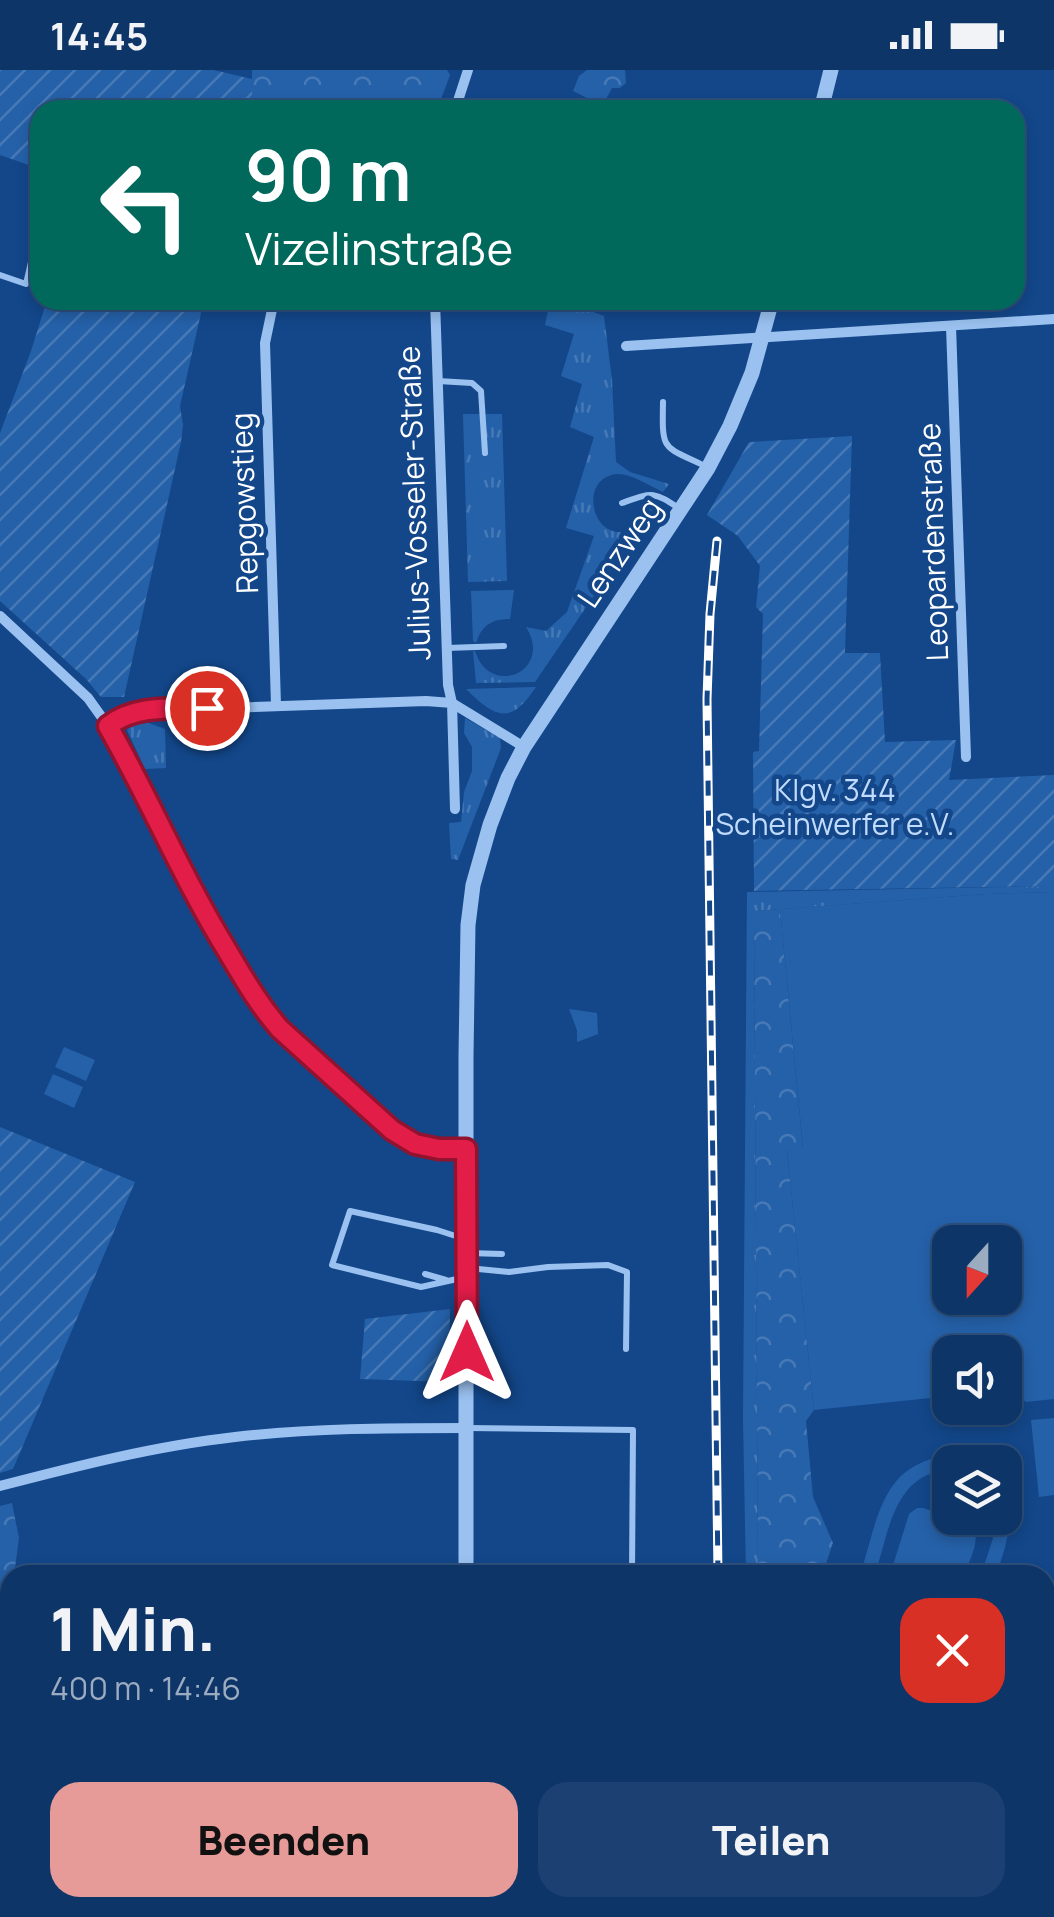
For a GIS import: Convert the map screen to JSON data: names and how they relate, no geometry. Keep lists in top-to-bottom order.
{
  "streets": {
    "street": [
      "Repgowstieg",
      "Julius-Vosseler-Straße",
      "Leopardenstraße",
      "Lenzweg"
    ]
  },
  "parks": ["Klgv. 344 Scheinwerfer e.V."],
  "north": "bottom",
  "page": {
    "status": "14:45",
    "turn": ["90 m", "Vizelinstraße"],
    "heading": ["1 Min.", "400 m · 14:46"],
    "buttons": ["Beenden", "Teilen"]
  }
}
